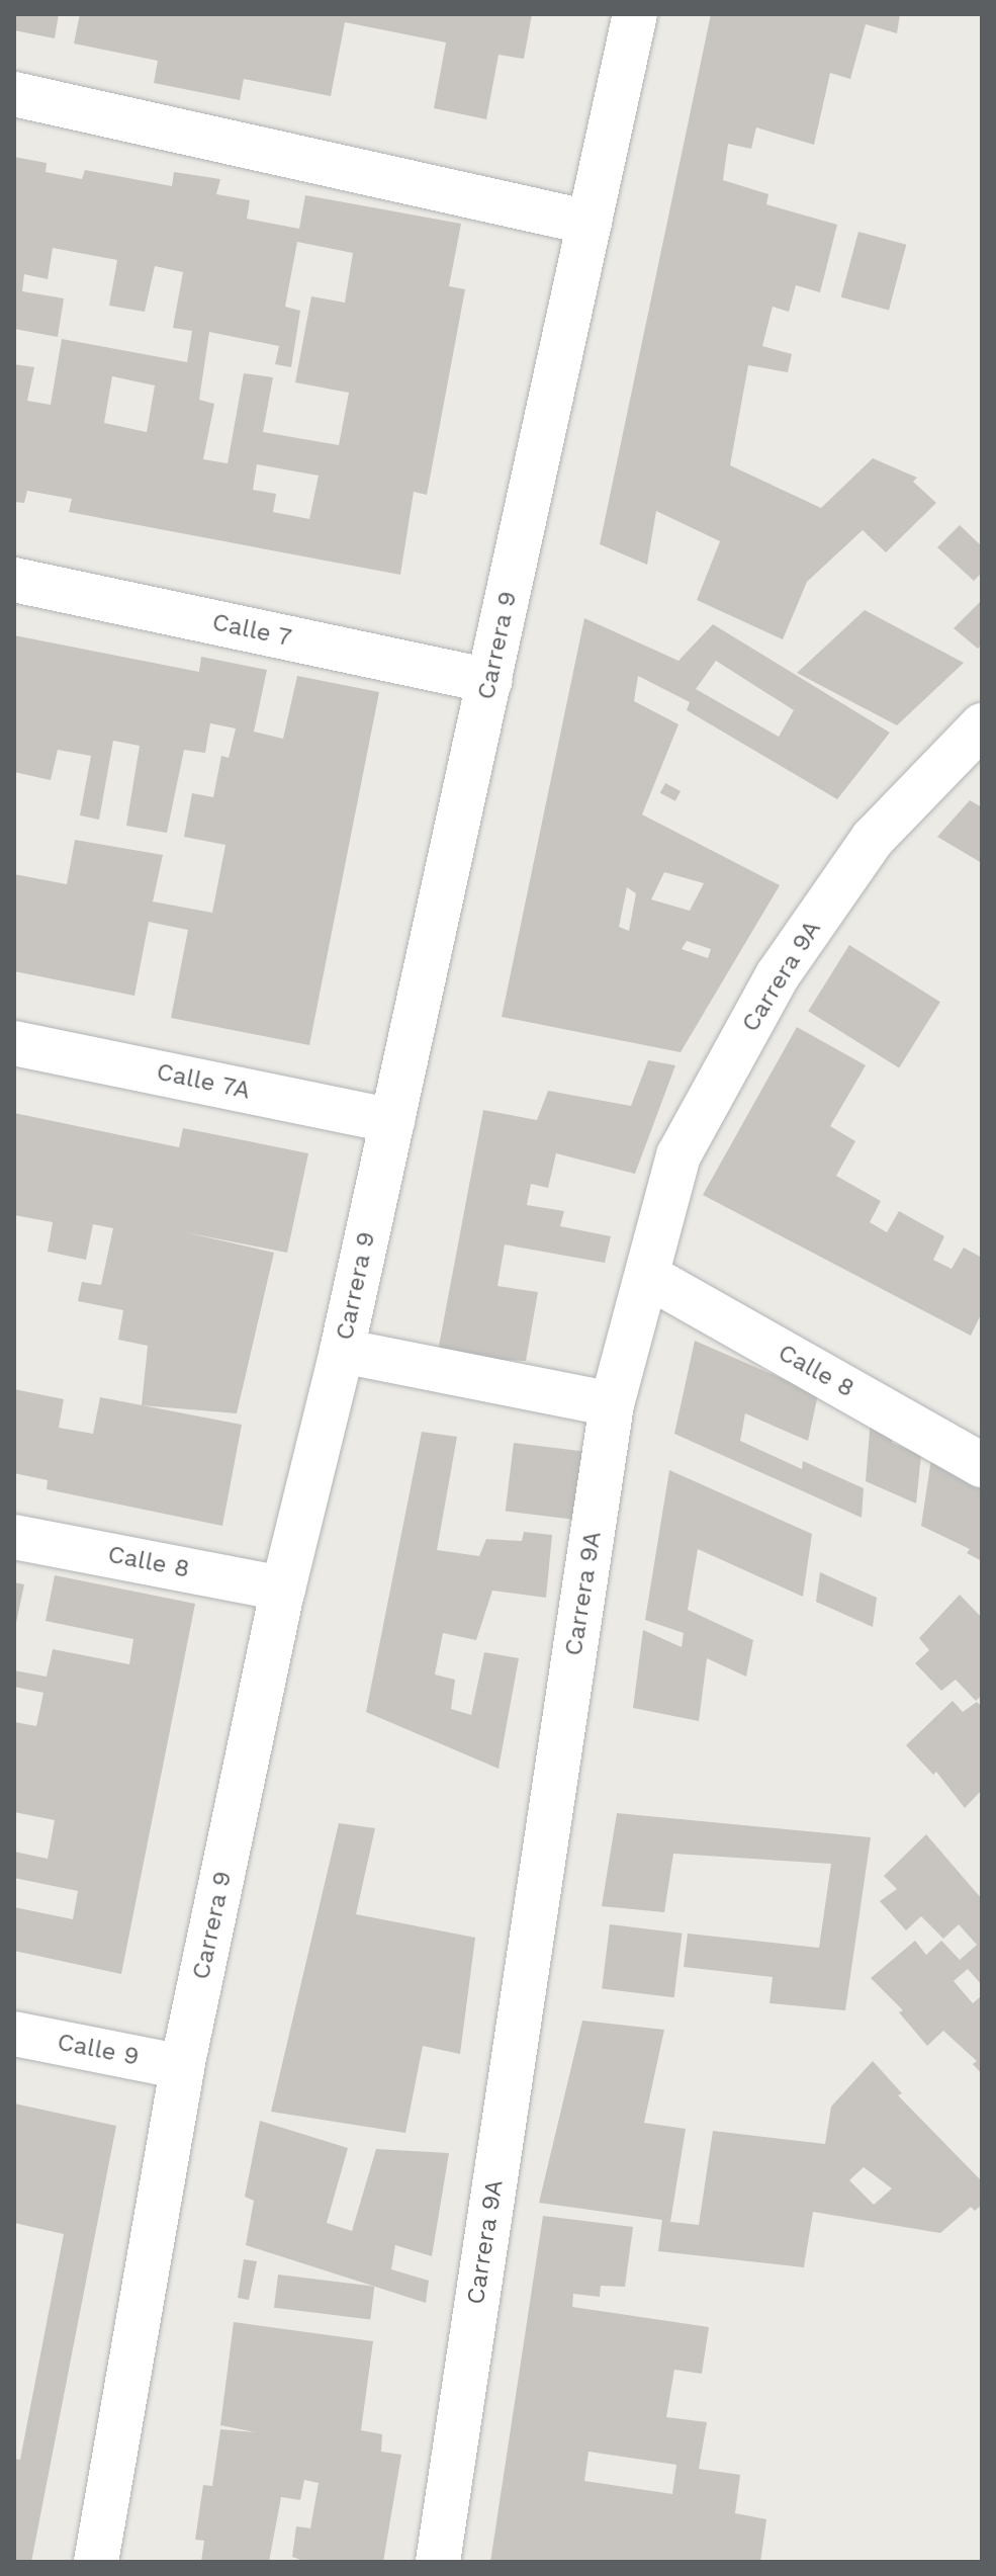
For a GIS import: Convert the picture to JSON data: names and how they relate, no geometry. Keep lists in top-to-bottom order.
{
  "streets": {
    "street": [
      "Calle 7",
      "Carrera 9",
      "Carrera 9A",
      "Calle 7A",
      "Calle 8",
      "Calle 9"
    ]
  },
  "crossings": [
    ["Calle 7", "Carrera 9"],
    ["Carrera 9", "Calle 7A"],
    ["Carrera 9", "Calle 8"],
    ["Carrera 9", "Calle 9"],
    ["Carrera 9A", "Calle 8"]
  ]
}
